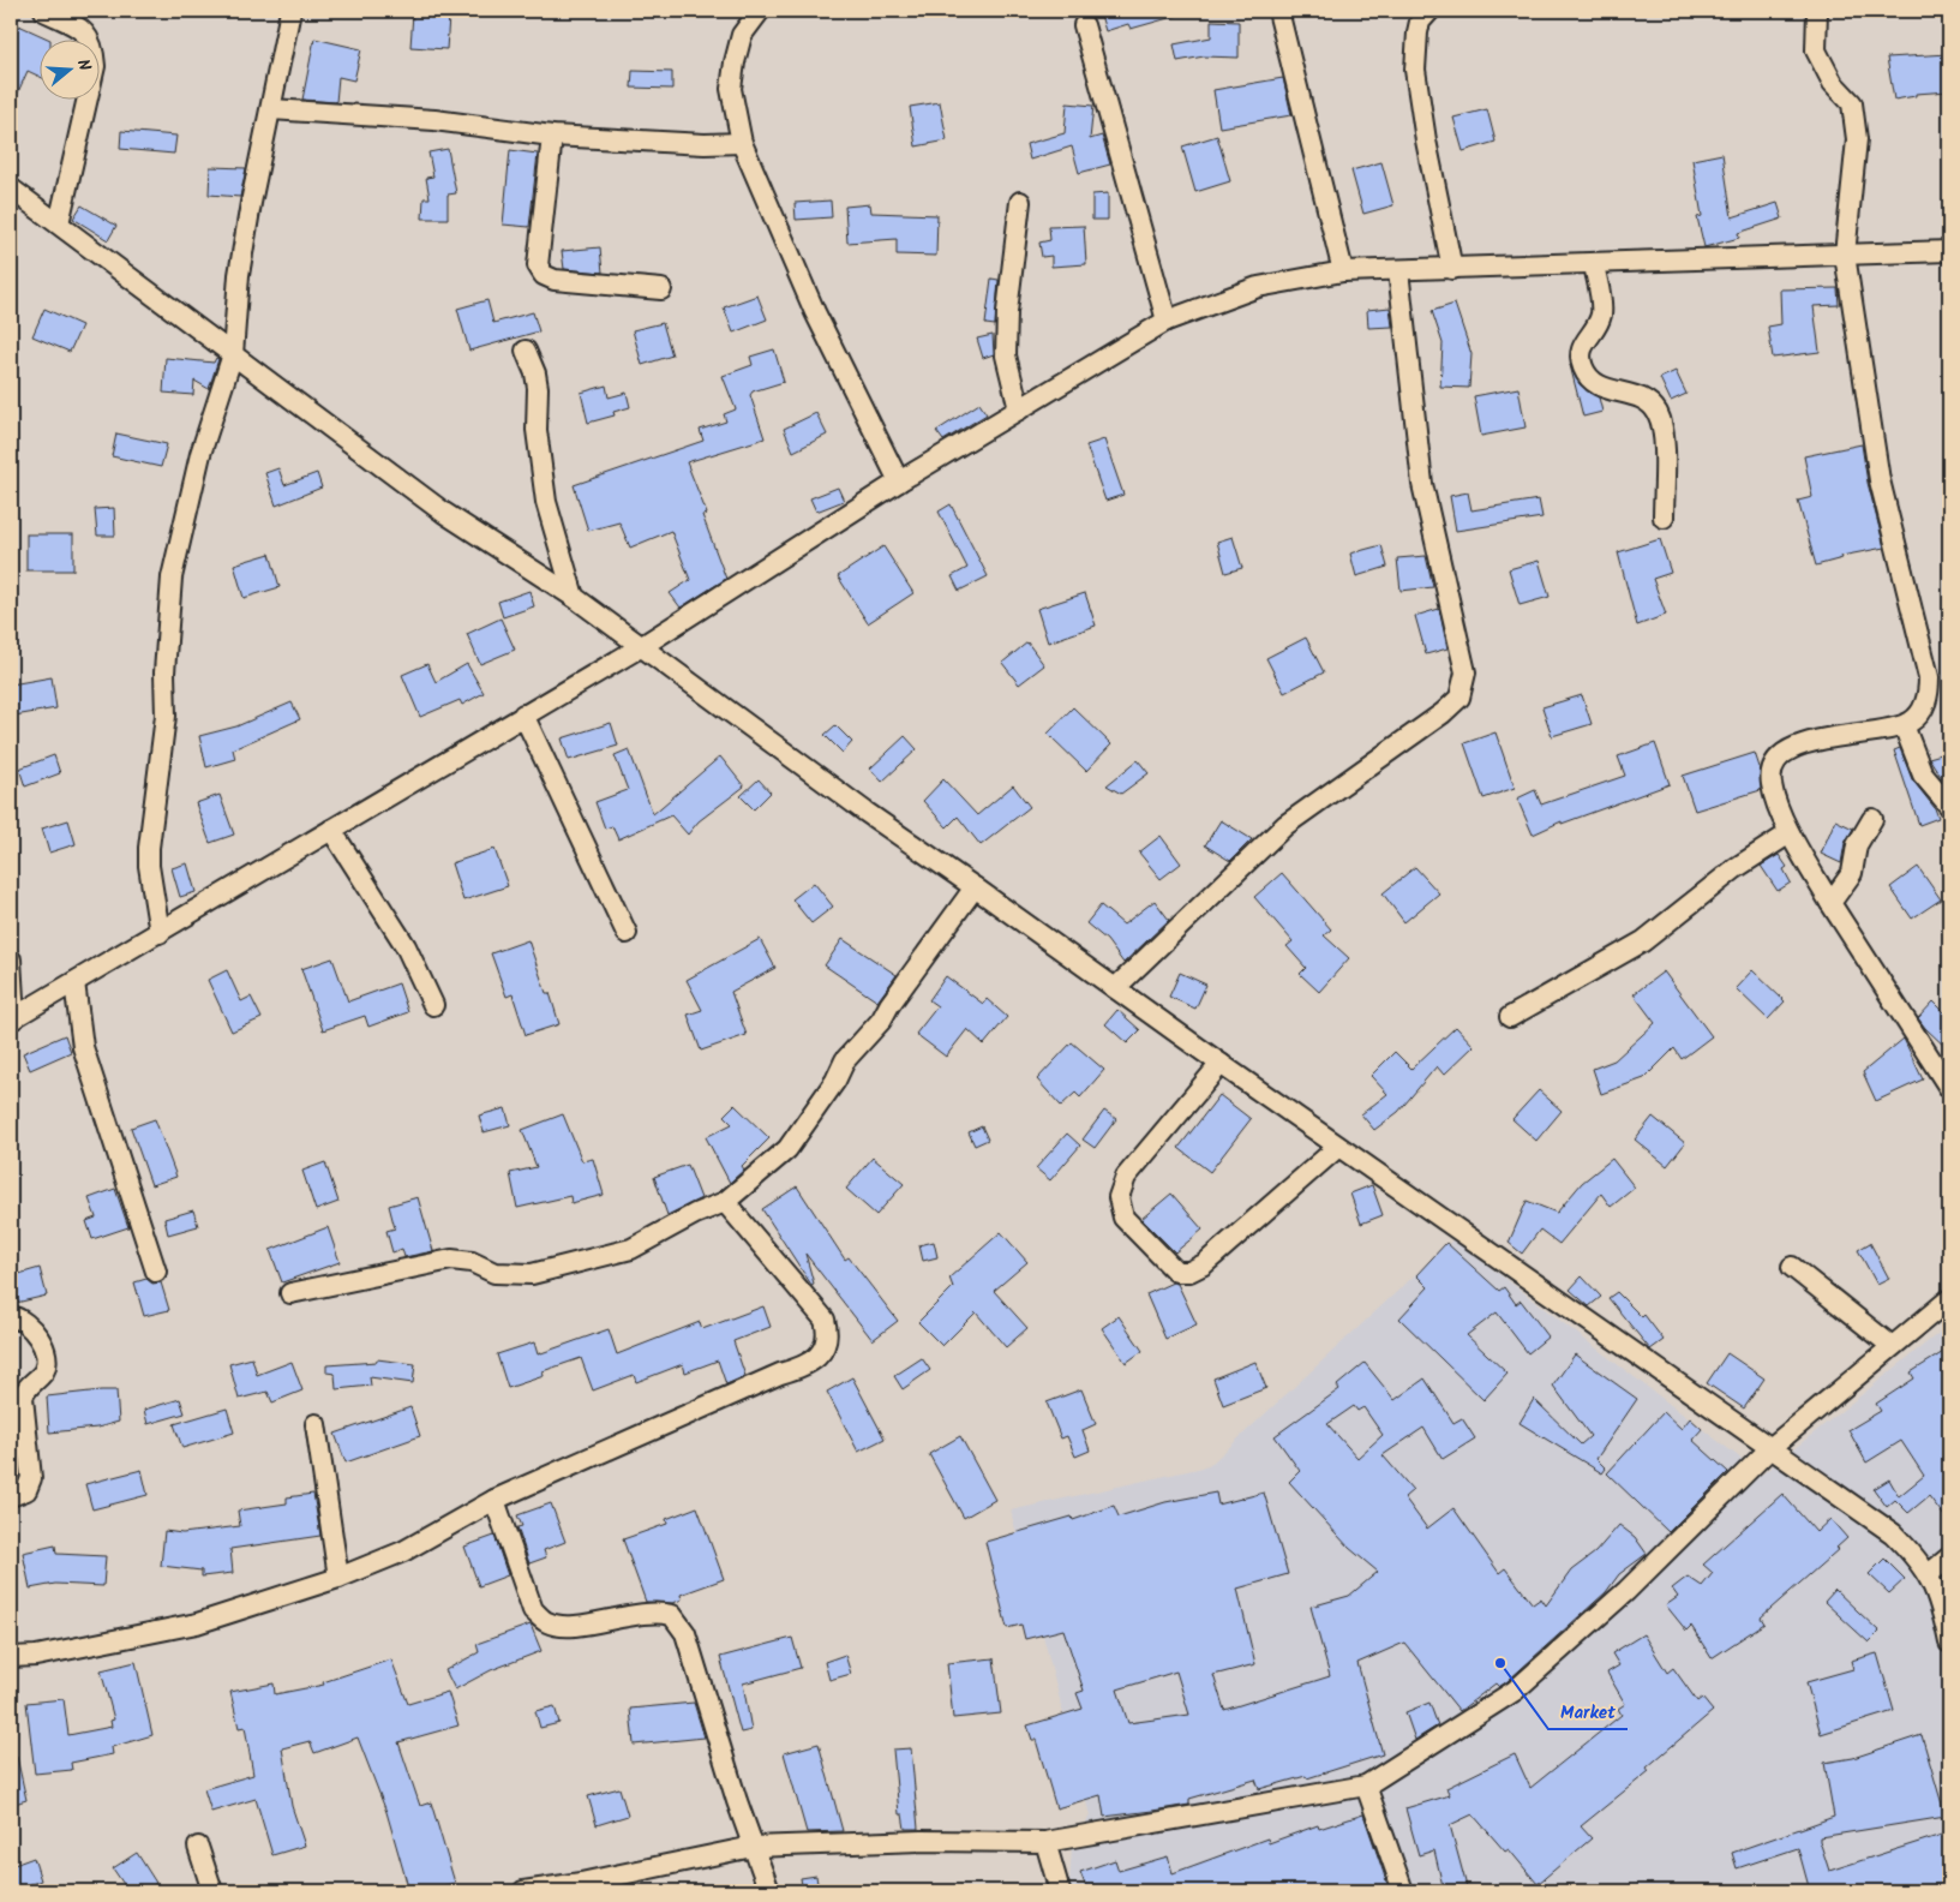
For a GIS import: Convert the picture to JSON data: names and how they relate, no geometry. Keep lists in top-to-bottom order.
{
  "places": ["Market"],
  "north": "right"
}
